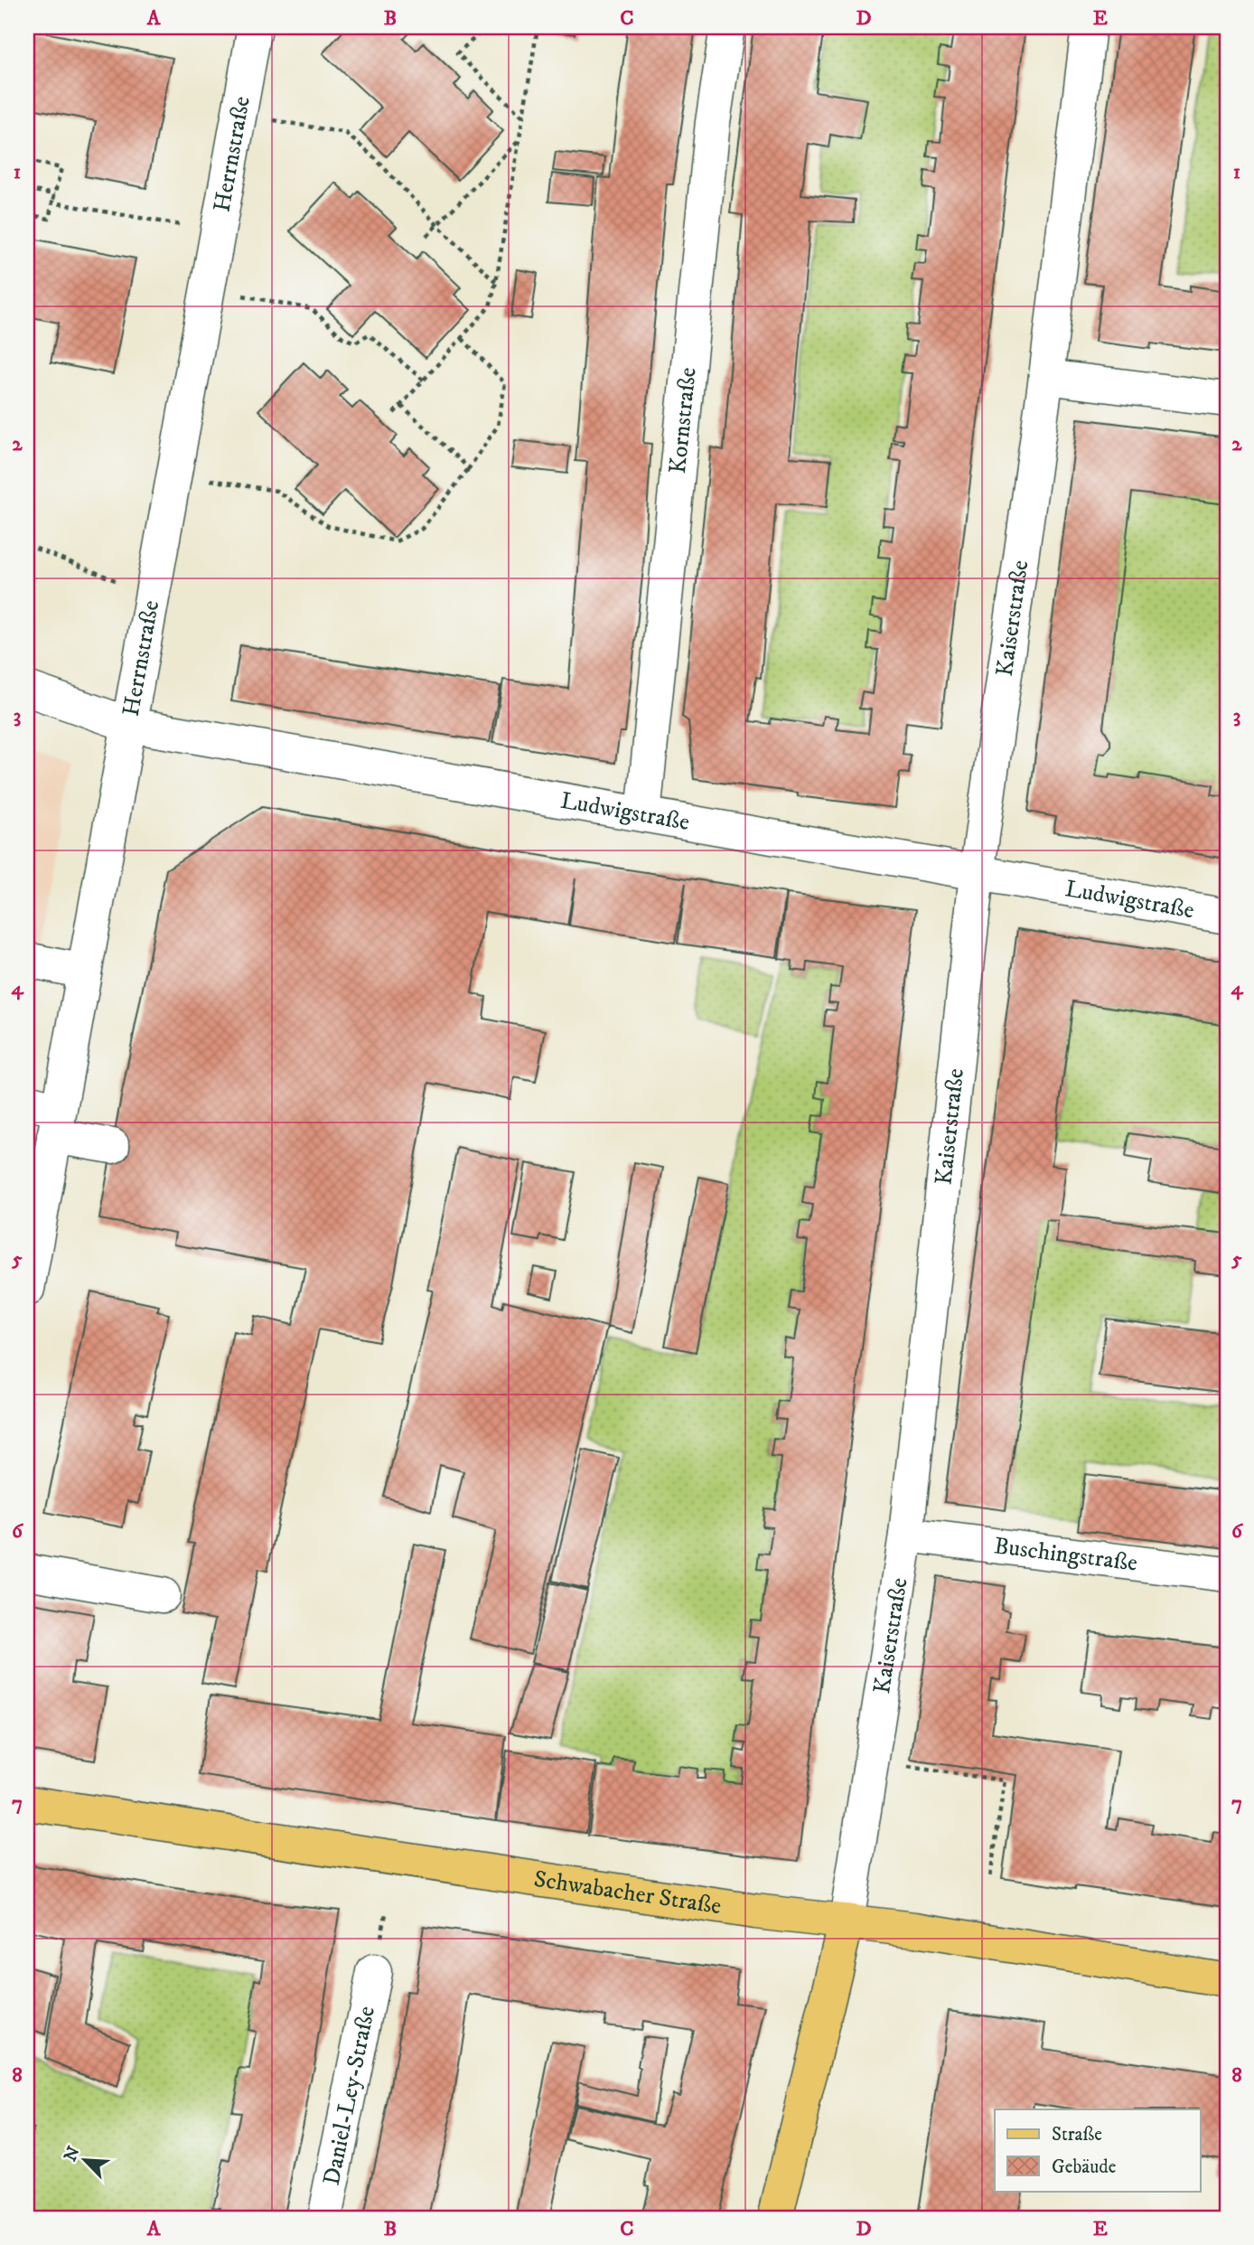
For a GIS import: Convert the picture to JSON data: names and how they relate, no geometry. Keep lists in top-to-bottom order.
{
  "streets": {
    "main road": ["Kaiserstraße", "Schwabacher Straße"],
    "street": [
      "Herrnstraße",
      "Kornstraße",
      "Ludwigstraße",
      "Buschingstraße",
      "Daniel-Ley-Straße"
    ]
  },
  "crossings": [
    ["Herrnstraße", "Ludwigstraße"],
    ["Kornstraße", "Ludwigstraße"],
    ["Kaiserstraße", "Ludwigstraße"],
    ["Kaiserstraße", "Buschingstraße"],
    ["Kaiserstraße", "Schwabacher Straße"]
  ],
  "legend": ["Straße", "Gebäude"],
  "north": "top left",
  "grid": {
    "columns": [
      "A",
      "B",
      "C",
      "D",
      "E"
    ],
    "rows": [
      "1",
      "2",
      "3",
      "4",
      "5",
      "6",
      "7",
      "8"
    ]
  }
}
